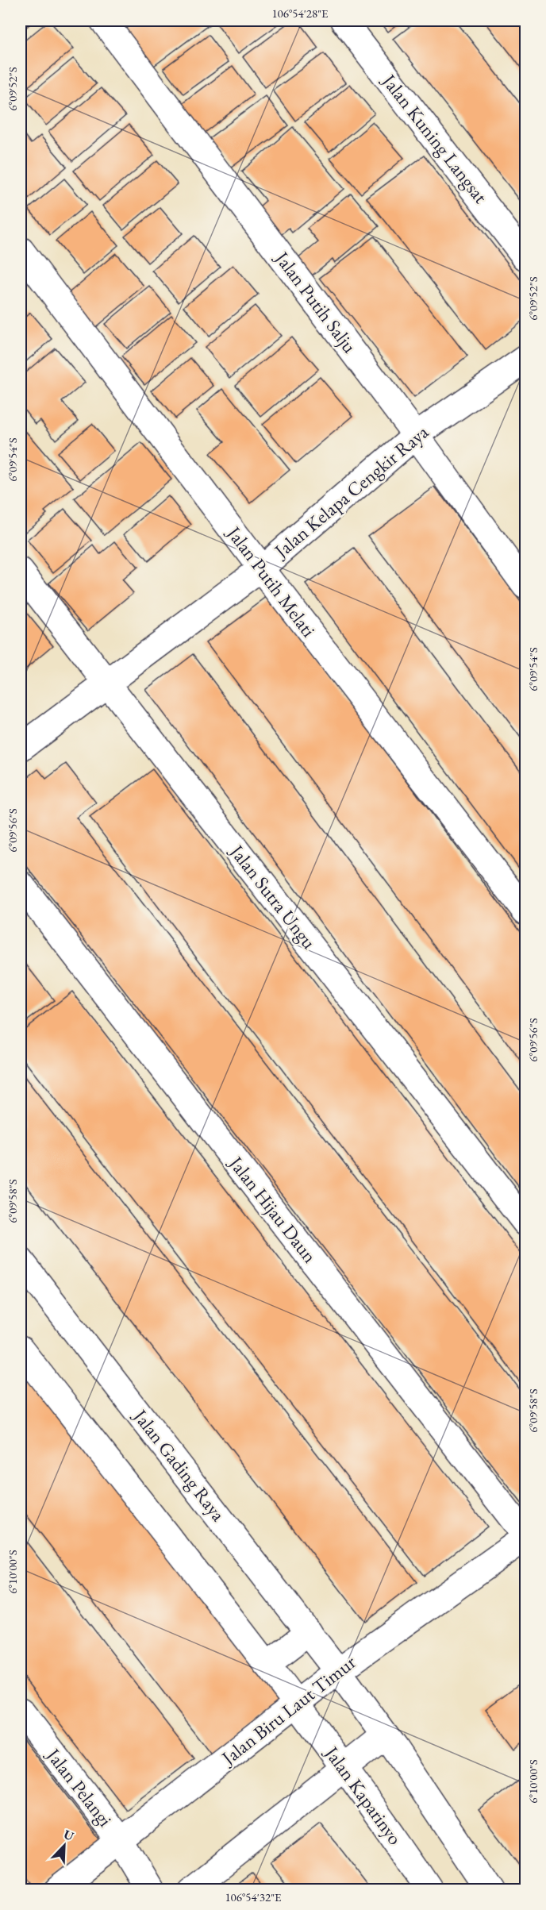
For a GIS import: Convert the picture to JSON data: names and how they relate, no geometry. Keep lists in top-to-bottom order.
{
  "streets": {
    "street": [
      "Jalan Kuning Langsat",
      "Jalan Putih Salju",
      "Jalan Kelapa Cengkir Raya",
      "Jalan Putih Melati",
      "Jalan Sutra Ungu",
      "Jalan Hijau Daun",
      "Jalan Gading Raya",
      "Jalan Biru Laut Timur",
      "Jalan Pelangi",
      "Jalan Kaparinyo"
    ]
  },
  "crossings": [
    ["Jalan Putih Salju", "Jalan Kelapa Cengkir Raya"],
    ["Jalan Kelapa Cengkir Raya", "Jalan Putih Melati"],
    ["Jalan Kelapa Cengkir Raya", "Jalan Sutra Ungu"],
    ["Jalan Hijau Daun", "Jalan Biru Laut Timur"],
    ["Jalan Gading Raya", "Jalan Biru Laut Timur"],
    ["Jalan Biru Laut Timur", "Jalan Pelangi"],
    ["Jalan Biru Laut Timur", "Jalan Kaparinyo"]
  ],
  "north": "top right",
  "coordinates": [
    "106°54'28\"E",
    "6°09'52\"S",
    "6°09'54\"S",
    "6°09'56\"S",
    "6°09'58\"S",
    "6°10'00\"S",
    "106°54'32\"E"
  ]
}
